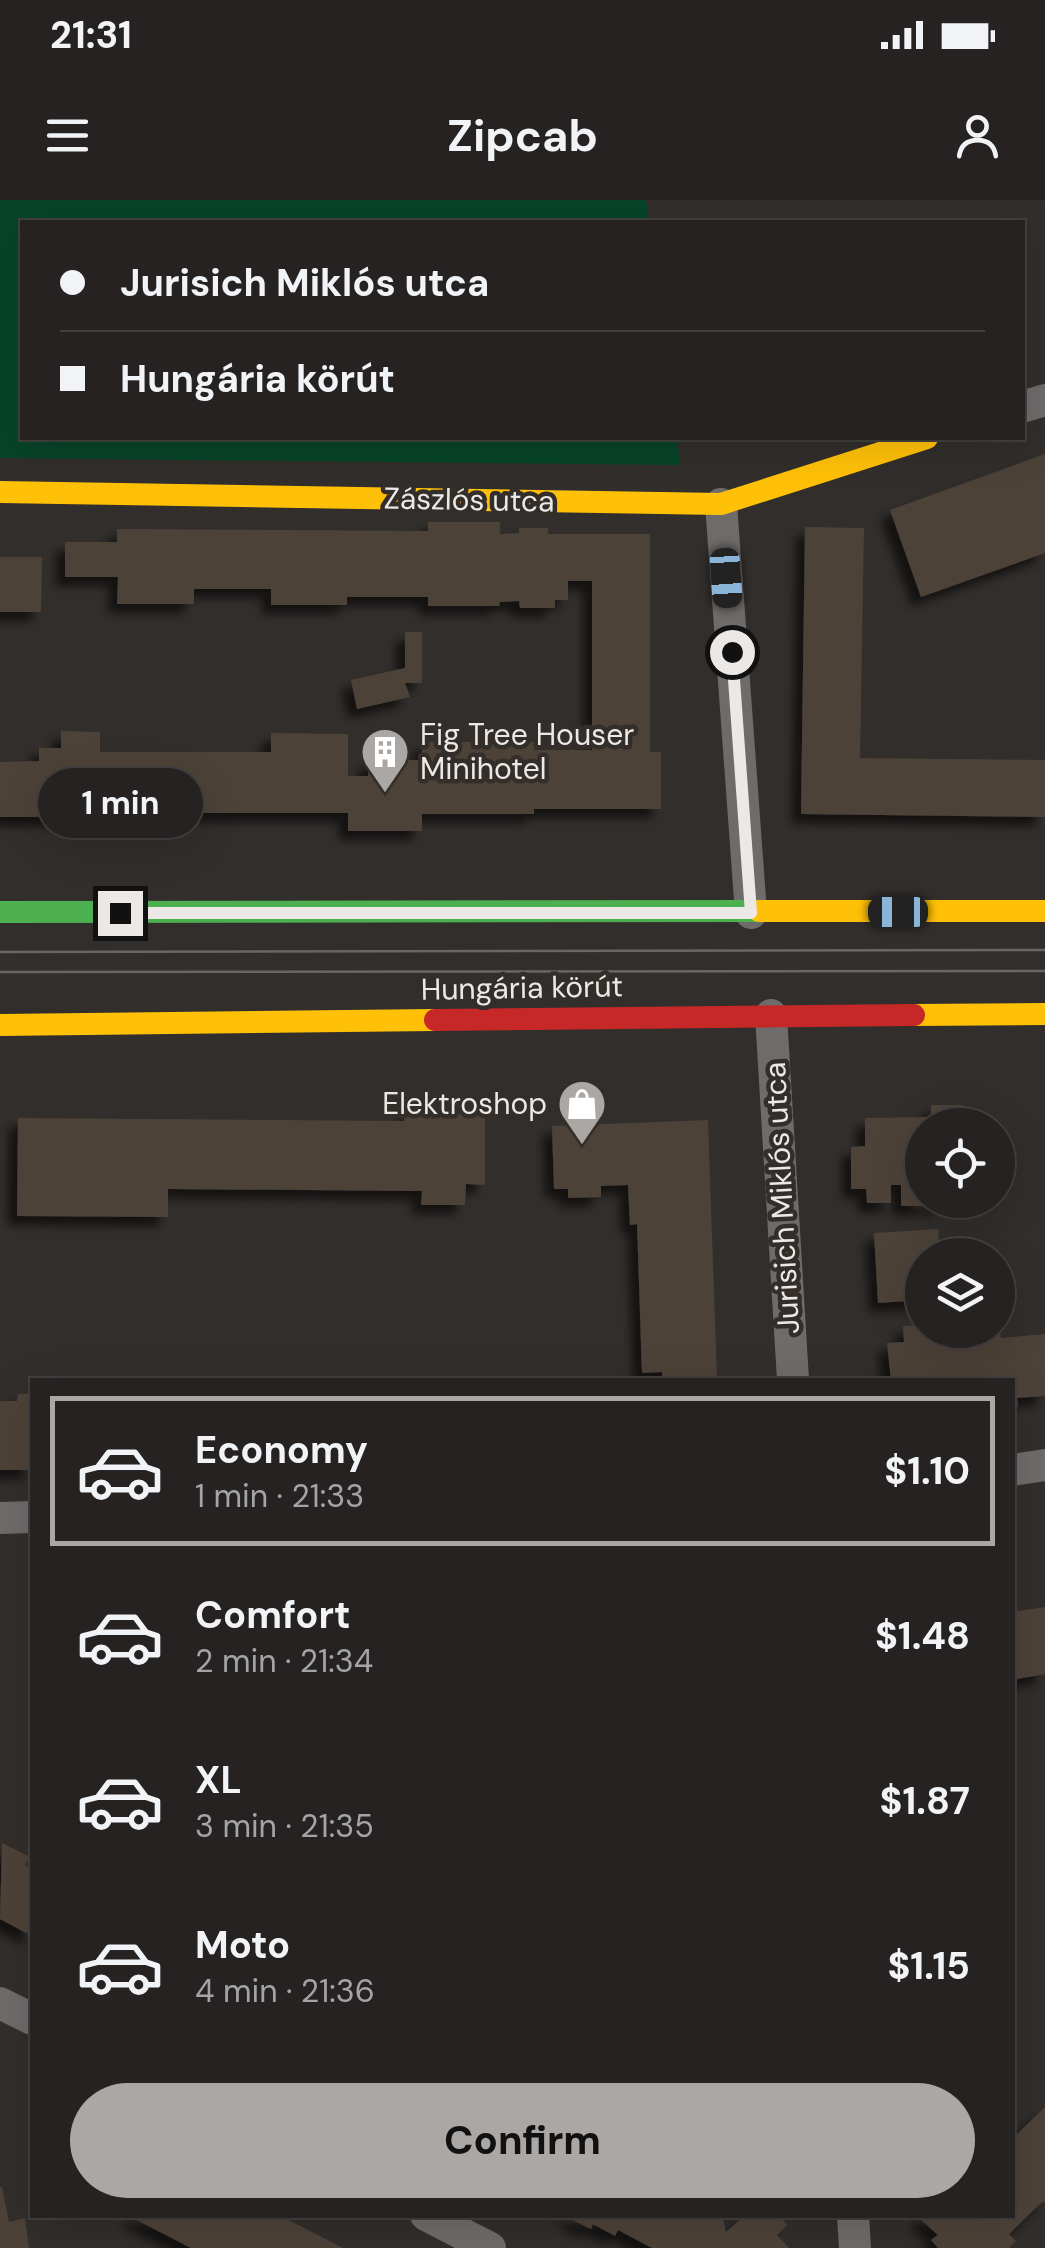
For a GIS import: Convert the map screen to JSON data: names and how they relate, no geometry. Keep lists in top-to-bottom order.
{
  "streets": {
    "main road": ["Zászlós utca", "Hungária körút"],
    "street": ["Jurisich Miklós utca"]
  },
  "crossings": [
    ["Hungária körút", "Jurisich Miklós utca"]
  ],
  "places": {
    "building": ["Fig Tree Houser Minihotel"],
    "shop": ["Elektroshop"]
  },
  "page": {
    "status": "21:31",
    "header": "Zipcab",
    "banner": ["Jurisich Miklós utca", "Hungária körút"],
    "bubble": "1 min",
    "list": [
      {
        "name": "Economy",
        "note": "1 min · 21:33",
        "value": "$1.10"
      },
      {
        "name": "Comfort",
        "note": "2 min · 21:34",
        "value": "$1.48"
      },
      {
        "name": "XL",
        "note": "3 min · 21:35",
        "value": "$1.87"
      },
      {
        "name": "Moto",
        "note": "4 min · 21:36",
        "value": "$1.15"
      }
    ],
    "buttons": "Confirm"
  }
}
